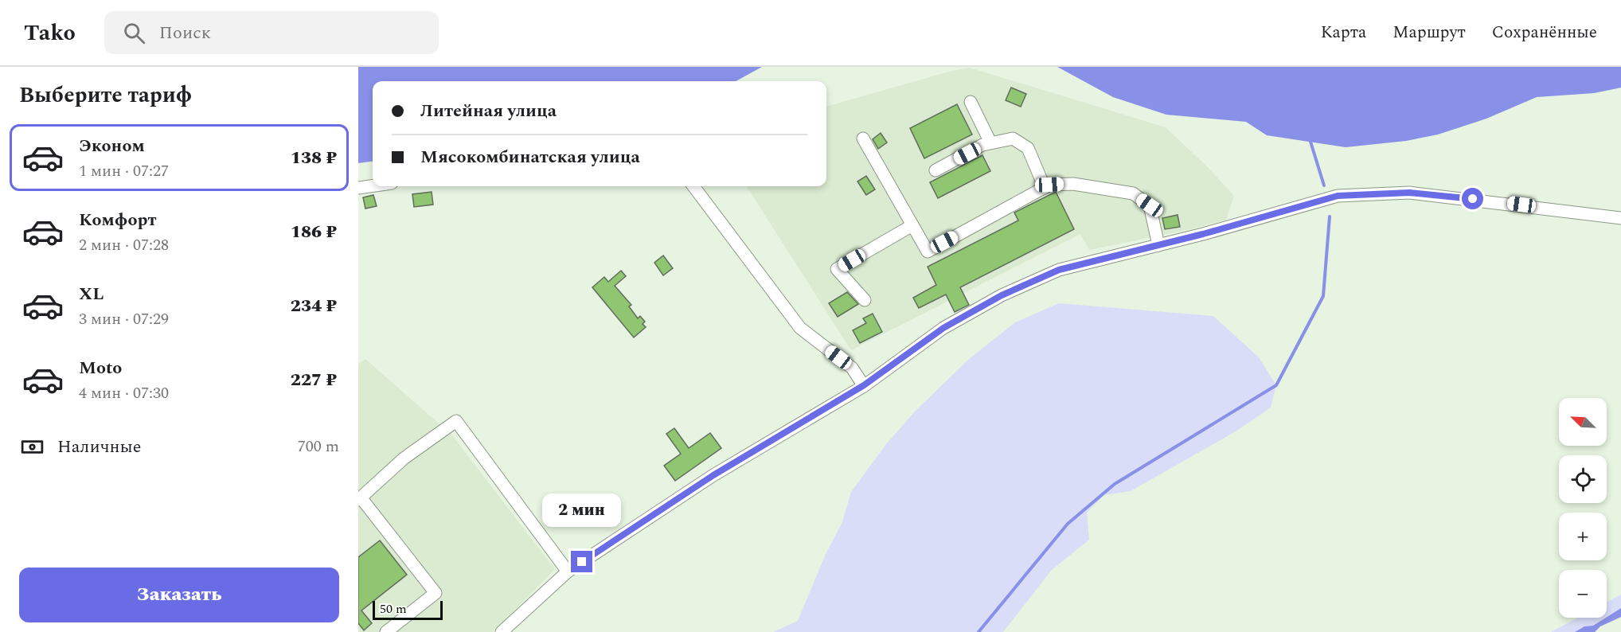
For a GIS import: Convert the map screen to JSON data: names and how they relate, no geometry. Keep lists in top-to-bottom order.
{
  "scale_bar": "50 m",
  "north": "top left",
  "page": {
    "header": "Tako",
    "search": "Поиск",
    "nav": ["Карта", "Маршрут", "Сохранённые"],
    "heading": "Выберите тариф",
    "banner": ["Литейная улица", "Мясокомбинатская улица"],
    "list": [
      {
        "name": "Эконом",
        "note": "1 мин · 07:27",
        "value": "138 ₽"
      },
      {
        "name": "Комфорт",
        "note": "2 мин · 07:28",
        "value": "186 ₽"
      },
      {
        "name": "XL",
        "note": "3 мин · 07:29",
        "value": "234 ₽"
      },
      {
        "name": "Moto",
        "note": "4 мин · 07:30",
        "value": "227 ₽"
      }
    ],
    "map_buttons": ["+", "−"],
    "pay": ["Наличные", "700 m"],
    "bubble": "2 мин",
    "buttons": "Заказать",
    "scale": "50 m"
  }
}
